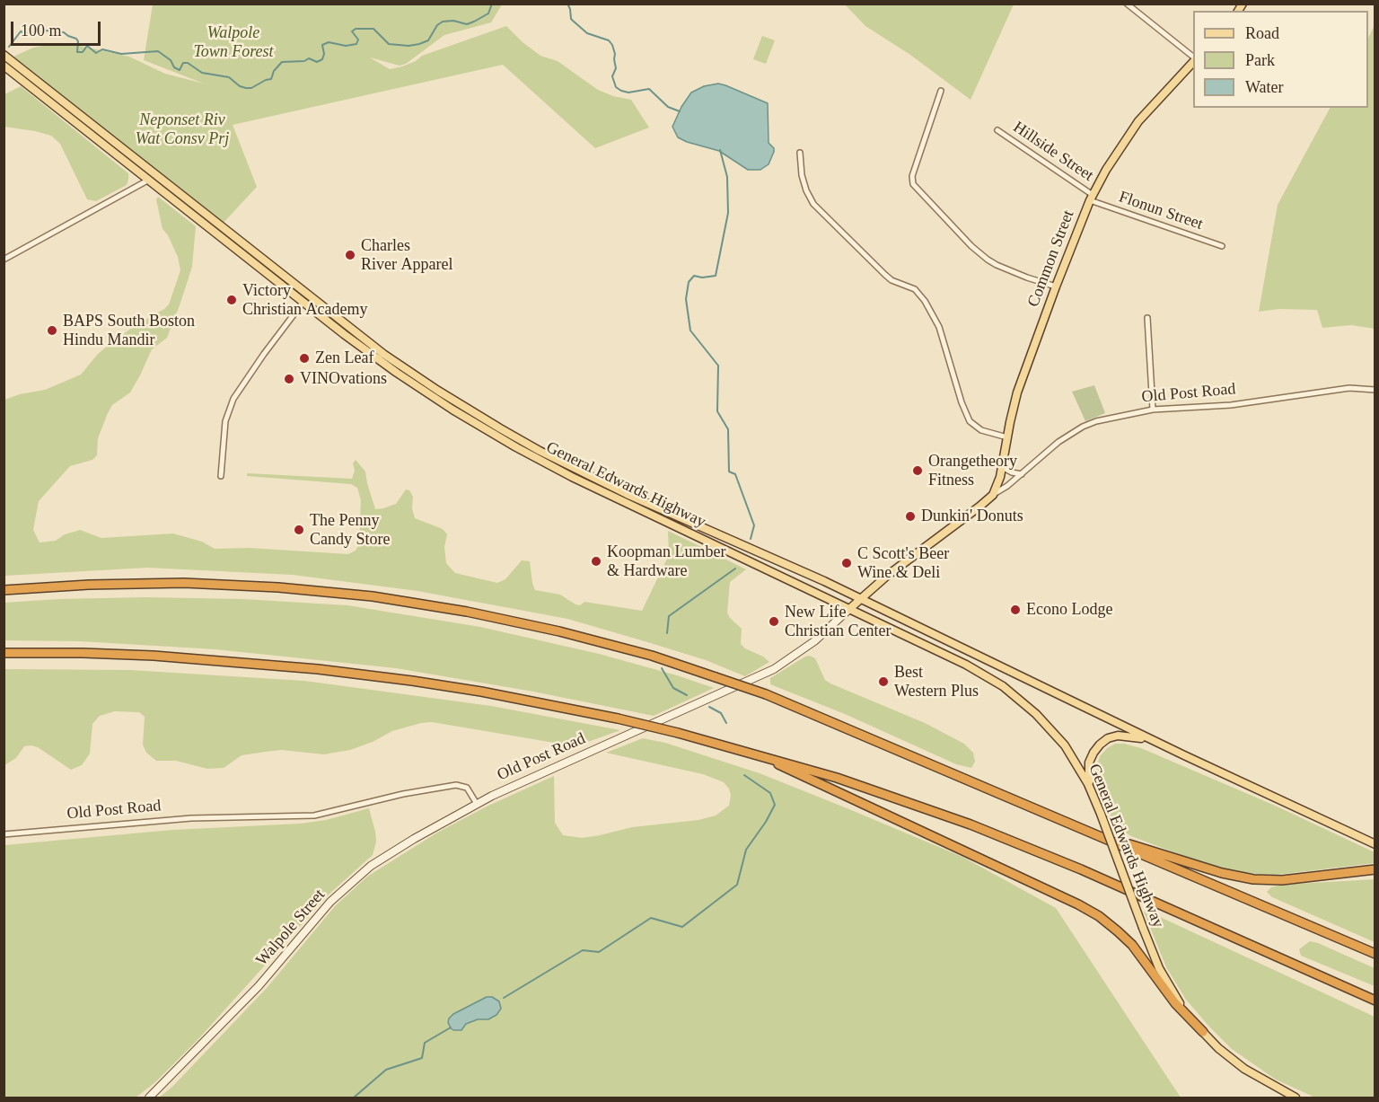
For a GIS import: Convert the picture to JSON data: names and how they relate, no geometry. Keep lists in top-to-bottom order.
{
  "streets": {
    "main road": [
      "Common Street",
      "Old Post Road",
      "General Edwards Highway",
      "Walpole Street"
    ],
    "street": ["Hillside Street", "Flonun Street"]
  },
  "crossings": [
    ["Hillside Street", "Flonun Street"],
    ["Hillside Street", "Common Street"],
    ["Flonun Street", "Common Street"],
    ["Common Street", "Old Post Road"],
    ["Old Post Road", "General Edwards Highway"],
    ["Old Post Road", "Walpole Street"]
  ],
  "parks": ["Walpole Town Forest", "Neponset Riv Wat Consv Prj"],
  "places": [
    "Charles River Apparel",
    "Victory Christian Academy",
    "BAPS South Boston Hindu Mandir",
    "Zen Leaf",
    "VINOvations",
    "Orangetheory Fitness",
    "Dunkin' Donuts",
    "The Penny Candy Store",
    "Koopman Lumber & Hardware",
    "C Scott's Beer Wine & Deli",
    "Econo Lodge",
    "New Life Christian Center",
    "Best Western Plus"
  ],
  "legend": ["Road", "Park", "Water"],
  "scale_bar": "100 m"
}
